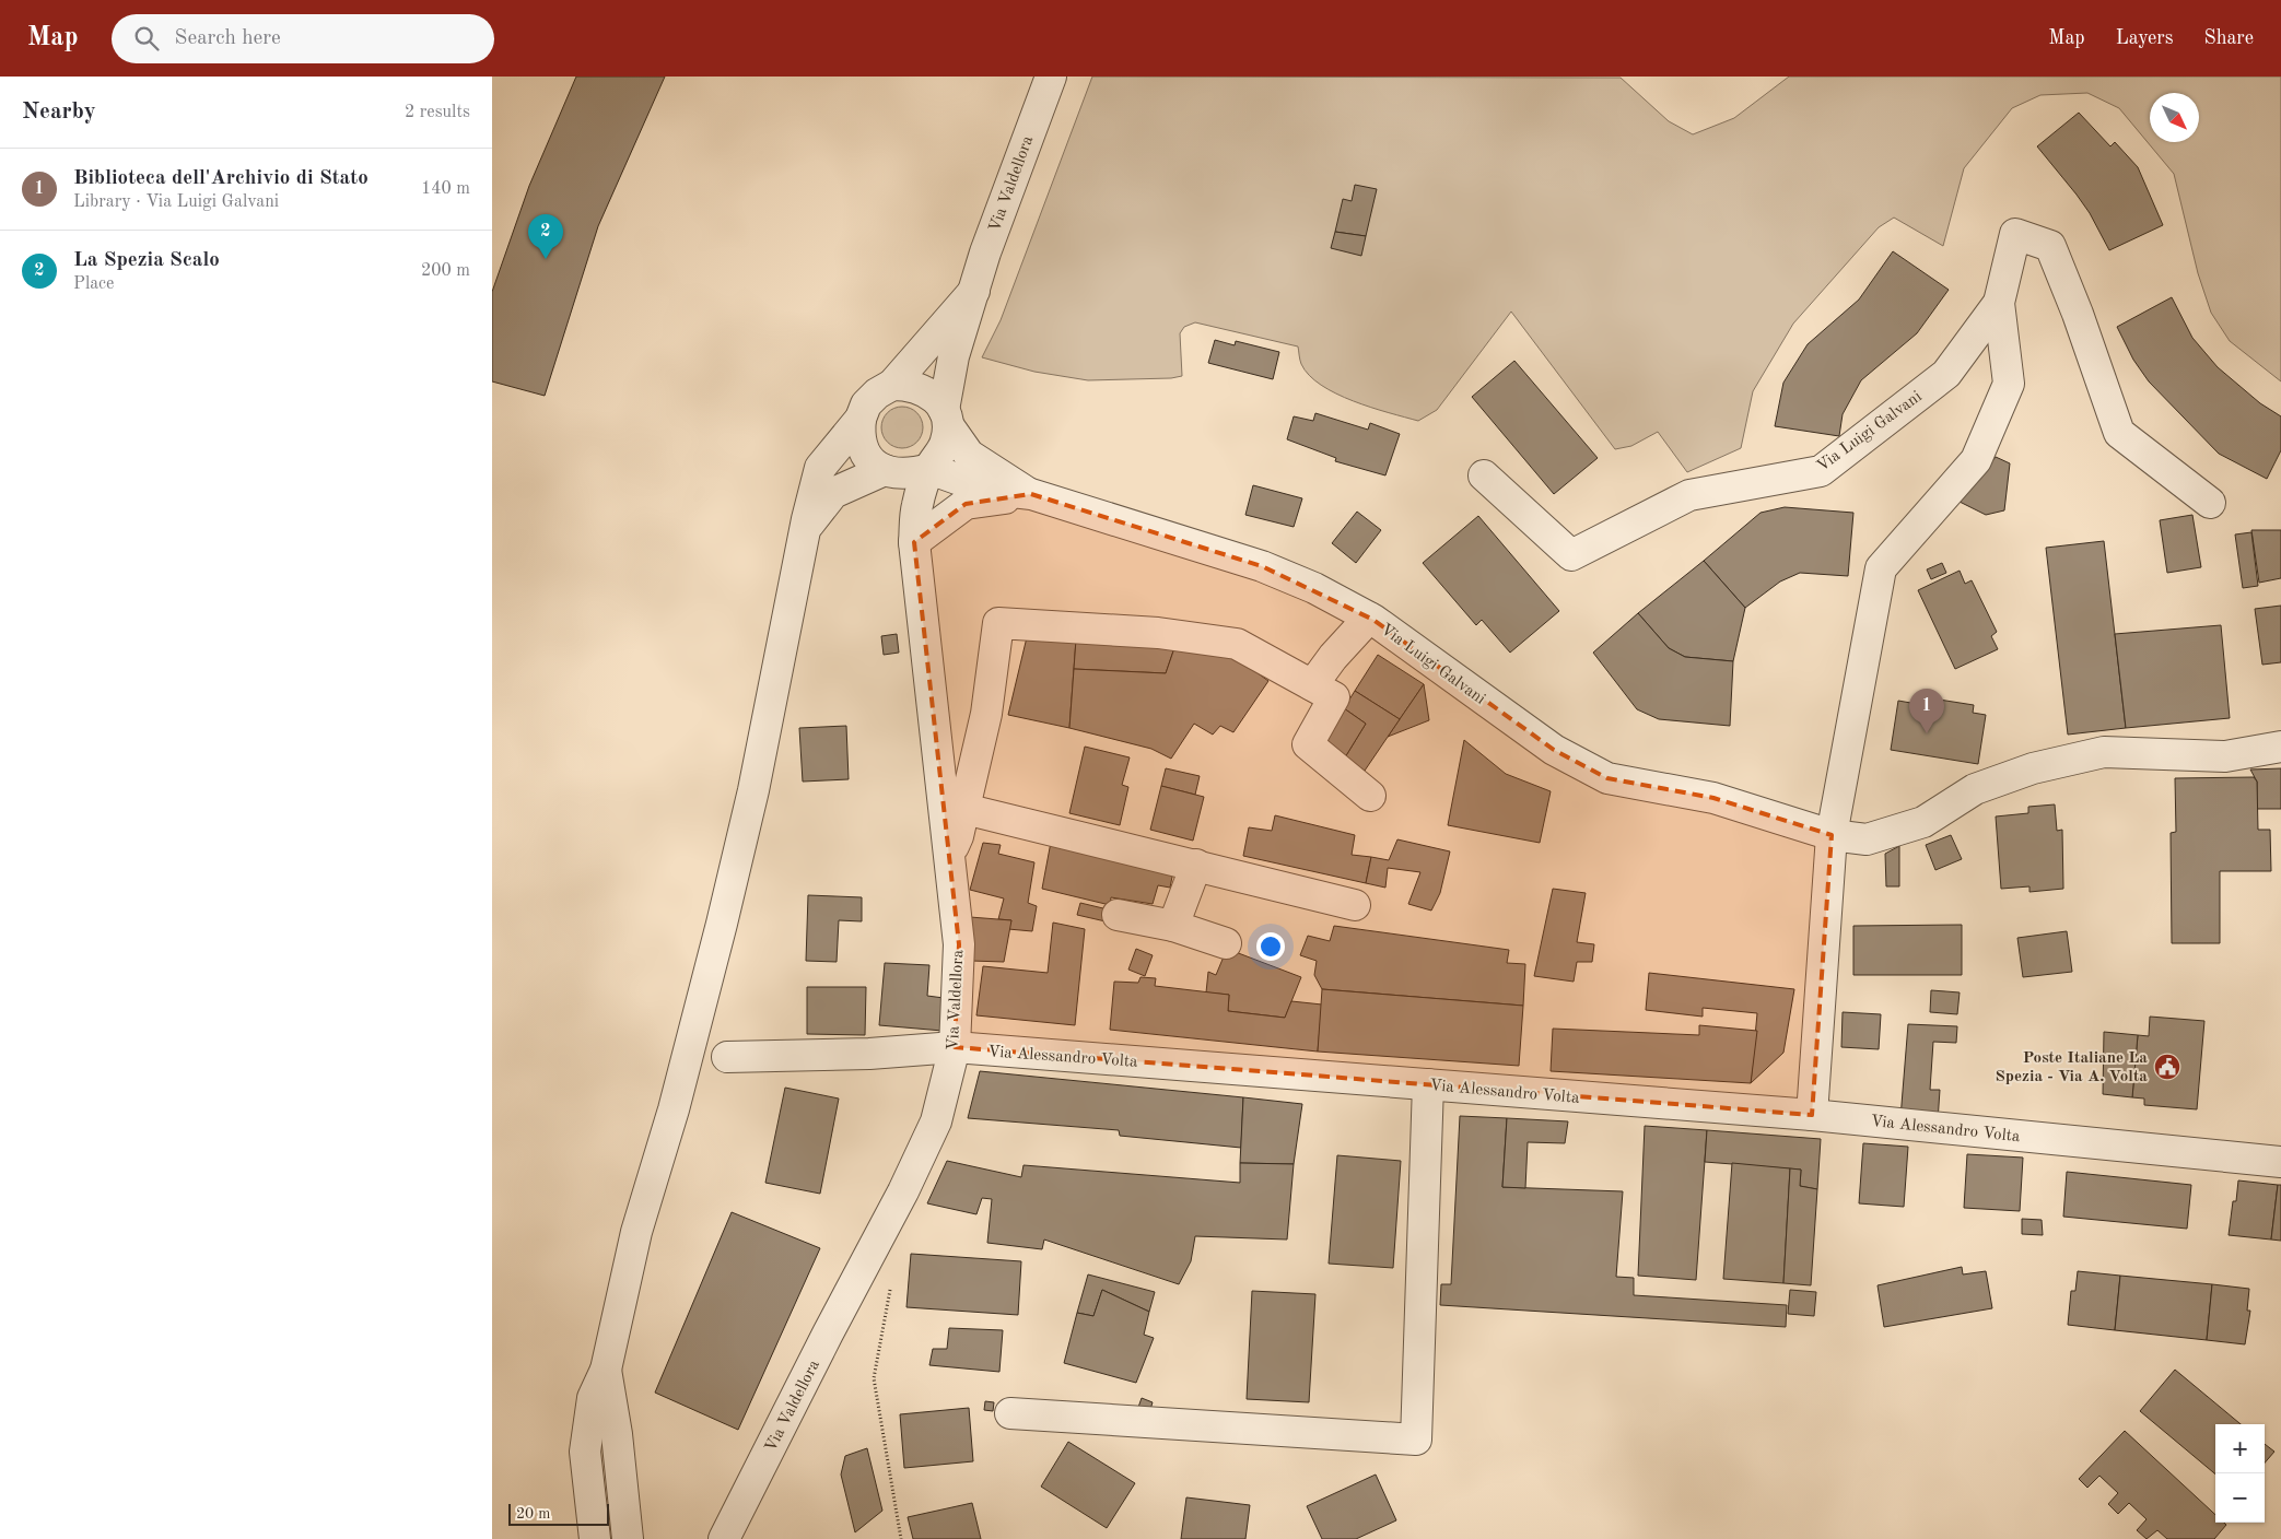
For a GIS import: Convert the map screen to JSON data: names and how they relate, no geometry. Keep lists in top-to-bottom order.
{
  "streets": {
    "street": ["Via Valdellora", "Via Luigi Galvani", "Via Alessandro Volta"]
  },
  "crossings": [
    ["Via Valdellora", "Via Luigi Galvani"],
    ["Via Valdellora", "Via Alessandro Volta"]
  ],
  "places": {
    "public building": ["Poste Italiane La Spezia - Via A. Volta"]
  },
  "scale_bar": "20 m",
  "north": "bottom right",
  "page": {
    "header": "Map",
    "search": "Search here",
    "nav": ["Map", "Layers", "Share"],
    "heading": ["Nearby", "2 results"],
    "list": [
      {
        "mark": "1",
        "name": "Biblioteca dell'Archivio di Stato",
        "note": "Library · Via Luigi Galvani",
        "value": "140 m"
      },
      {
        "mark": "2",
        "name": "La Spezia Scalo",
        "note": "Place",
        "value": "200 m"
      }
    ],
    "pins": ["2", "1"],
    "map_buttons": ["+", "−"],
    "scale": "20 m"
  }
}
